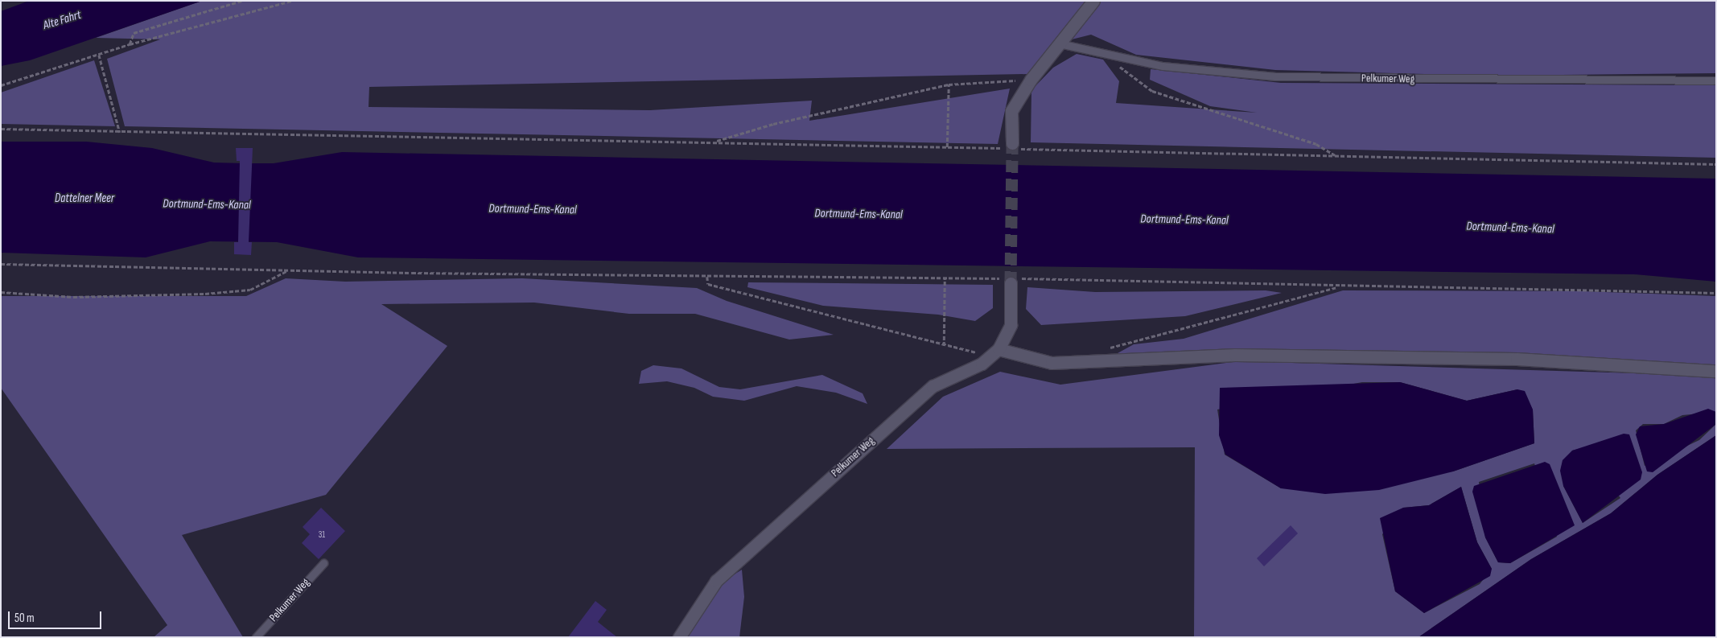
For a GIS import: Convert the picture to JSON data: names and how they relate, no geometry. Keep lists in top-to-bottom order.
{
  "streets": {
    "street": ["Pelkumer Weg"]
  },
  "water": ["Alte Fahrt", "Dattelner Meer", "Dortmund-Ems-Kanal"],
  "house_numbers": ["31"],
  "scale_bar": "50 m"
}
